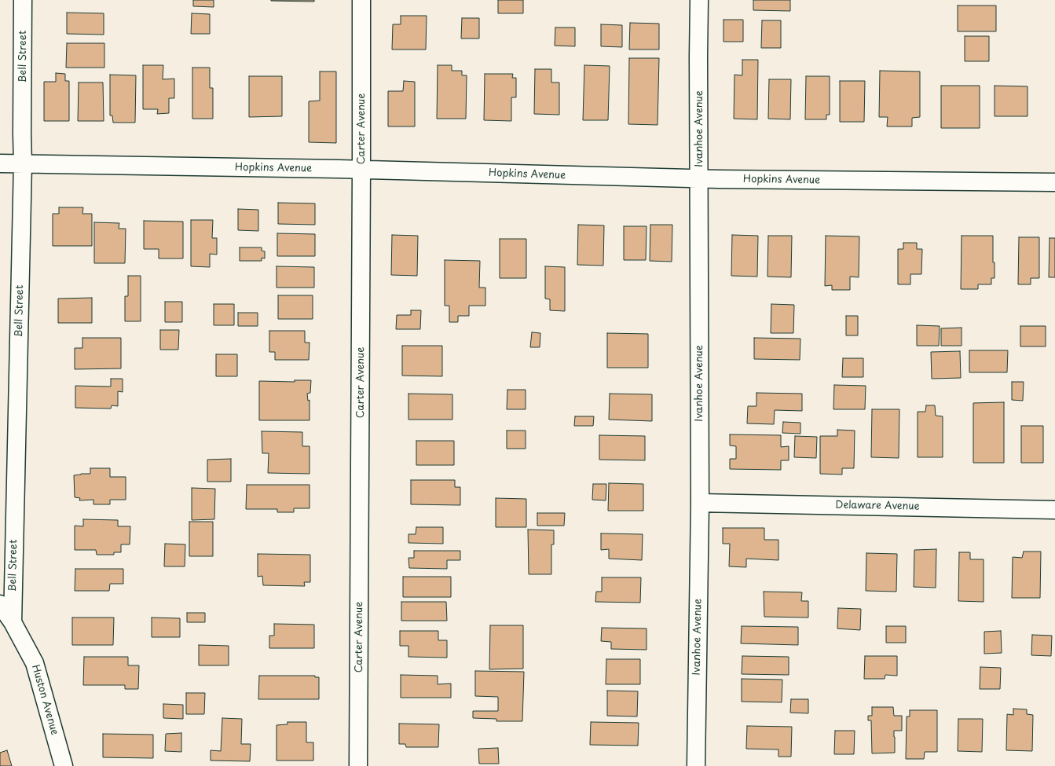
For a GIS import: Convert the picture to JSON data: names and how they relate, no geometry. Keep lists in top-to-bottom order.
{
  "streets": {
    "street": [
      "Bell Street",
      "Carter Avenue",
      "Ivanhoe Avenue",
      "Hopkins Avenue",
      "Delaware Avenue",
      "Huston Avenue"
    ]
  },
  "crossings": [
    ["Bell Street", "Hopkins Avenue"],
    ["Bell Street", "Huston Avenue"],
    ["Carter Avenue", "Hopkins Avenue"],
    ["Ivanhoe Avenue", "Hopkins Avenue"],
    ["Ivanhoe Avenue", "Delaware Avenue"]
  ]
}
